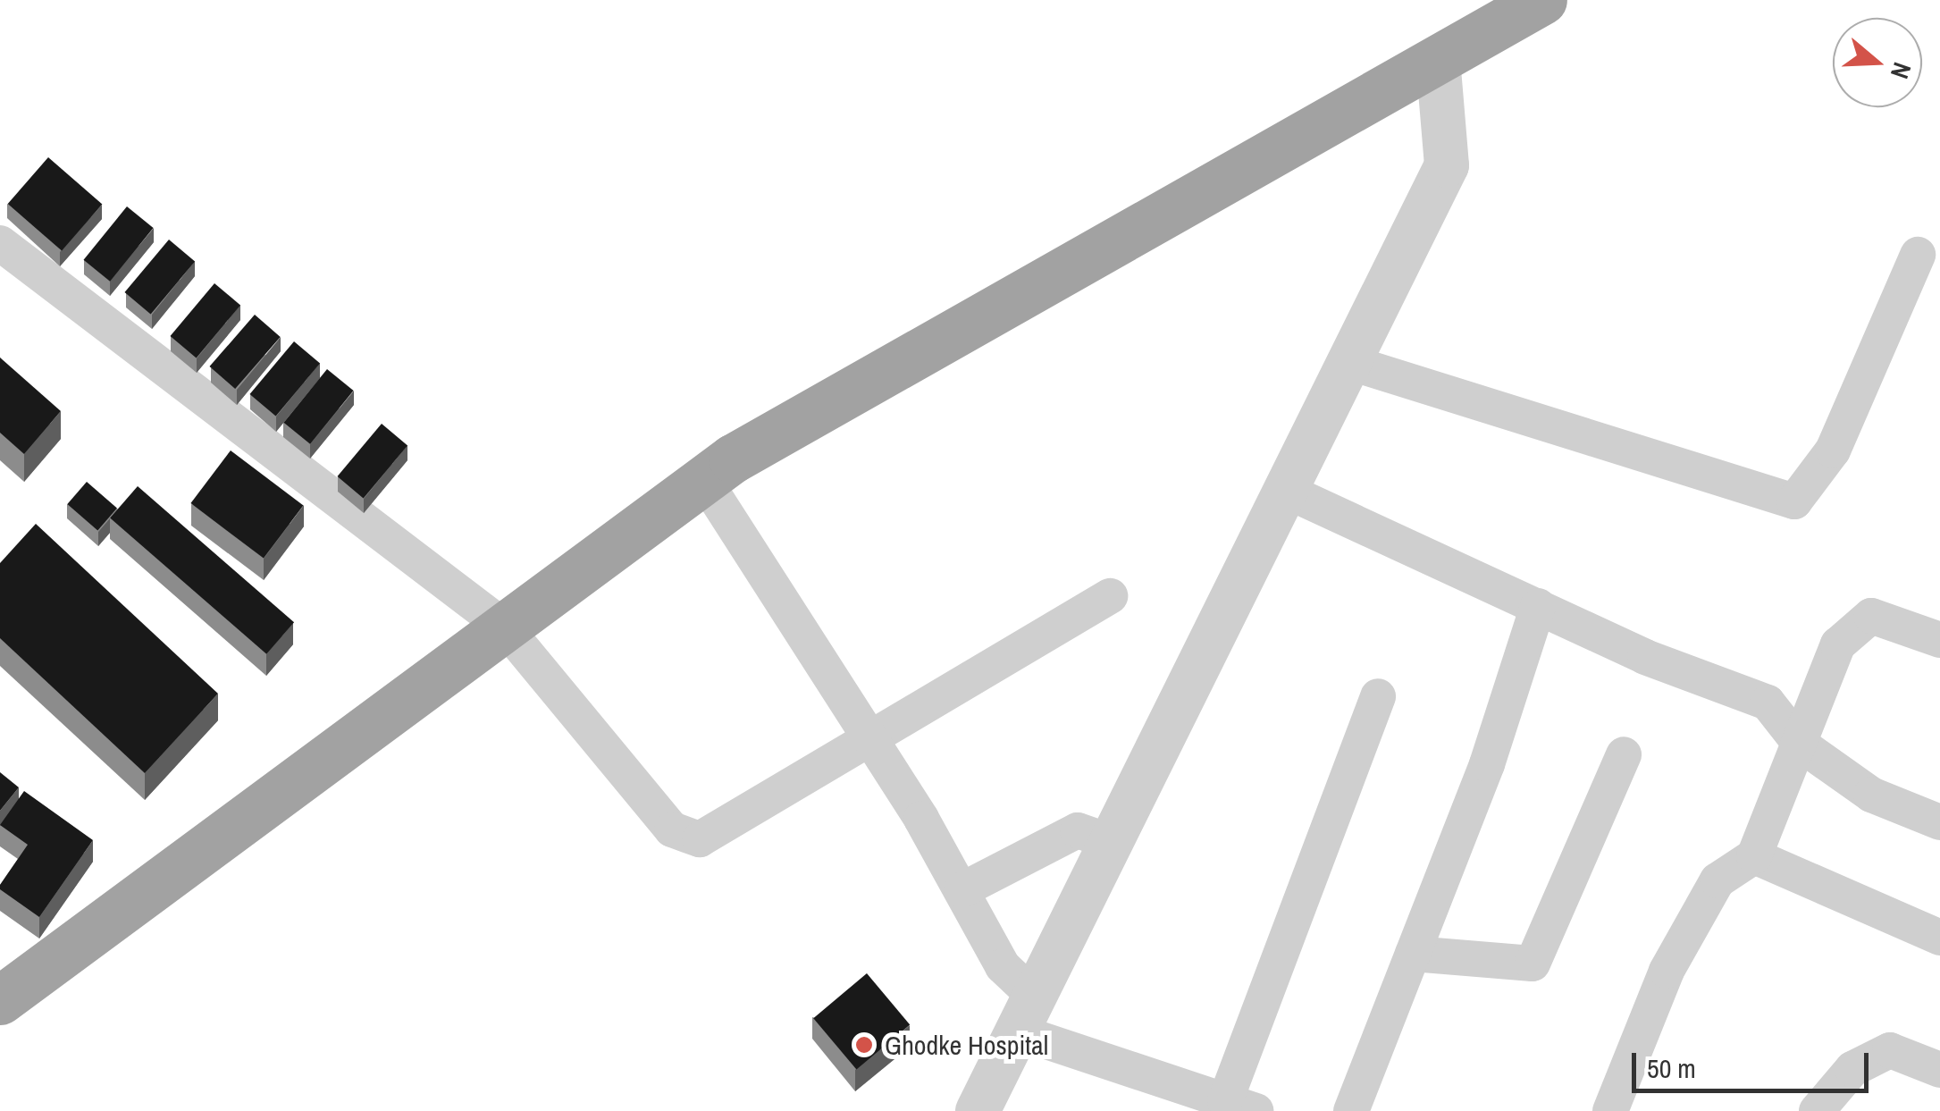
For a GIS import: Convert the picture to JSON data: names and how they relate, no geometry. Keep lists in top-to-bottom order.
{
  "places": ["Ghodke Hospital"],
  "scale_bar": "50 m",
  "north": "right"
}
